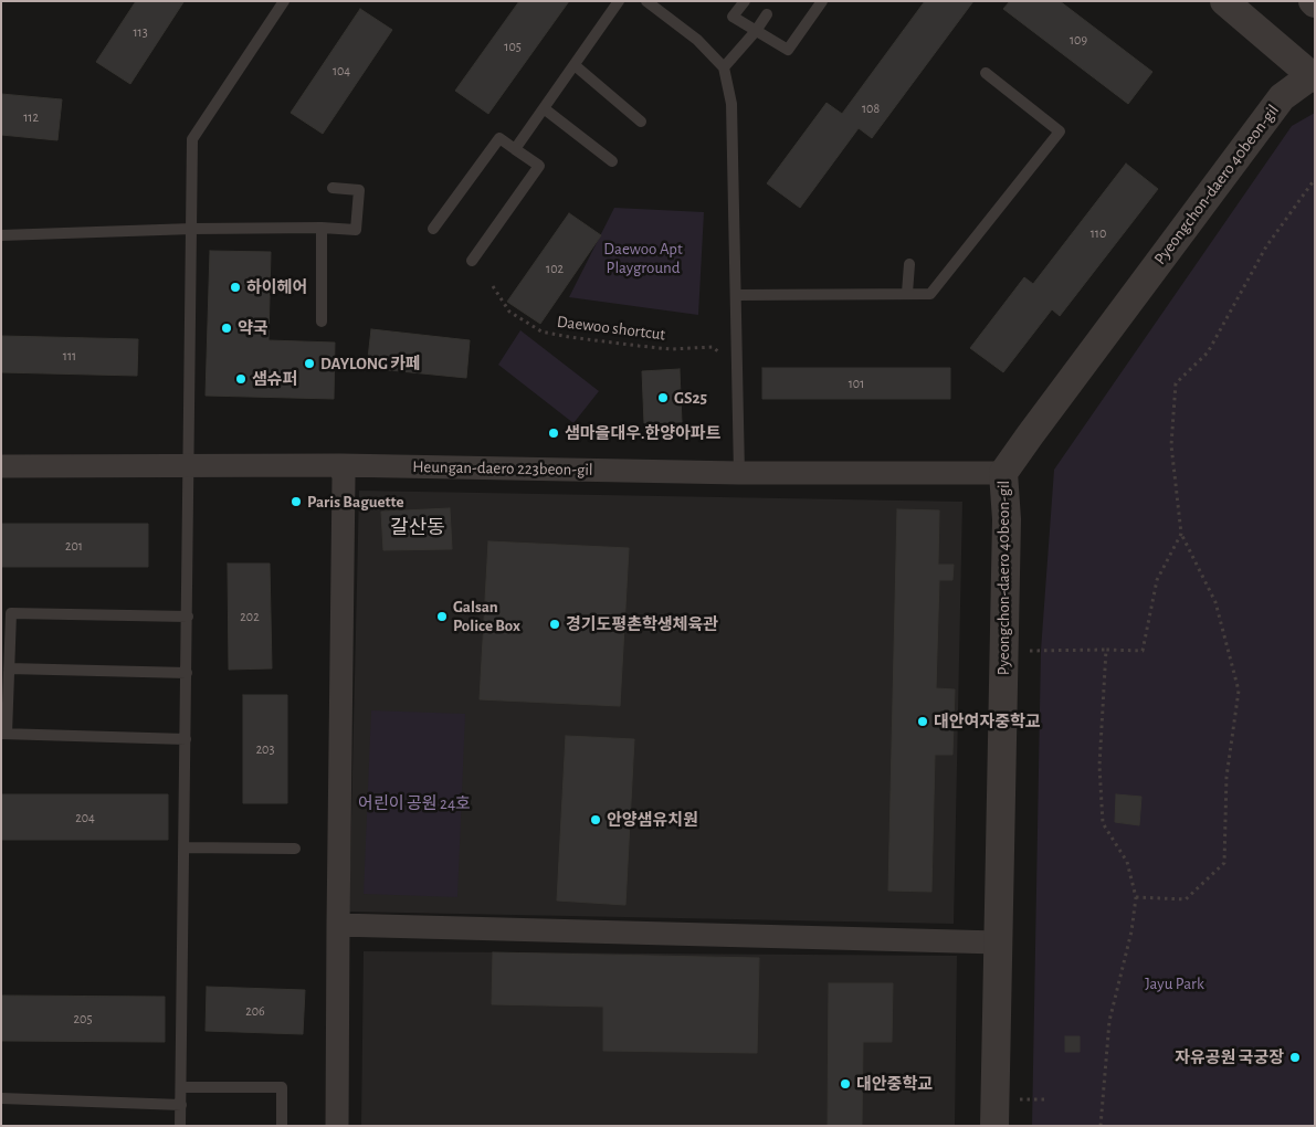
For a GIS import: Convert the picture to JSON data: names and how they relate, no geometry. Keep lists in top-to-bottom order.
{
  "streets": {
    "street": ["Pyeongchon-daero 40beon-gil", "Heungan-daero 223beon-gil"],
    "path": ["Daewoo shortcut"]
  },
  "crossings": [
    ["Pyeongchon-daero 40beon-gil", "Heungan-daero 223beon-gil"]
  ],
  "districts": ["갈산동"],
  "parks": ["Daewoo Apt Playground", "어린이 공원 24호", "Jayu Park"],
  "places": [
    "하이헤어",
    "약국",
    "DAYLONG 카페",
    "샘슈퍼",
    "GS25",
    "샘마을대우.한양아파트",
    "Paris Baguette",
    "Galsan Police Box",
    "경기도평촌학생체육관",
    "대안여자중학교",
    "안양샘유치원",
    "자유공원 국궁장",
    "대안중학교"
  ],
  "house_numbers": [
    "113",
    "109",
    "105",
    "104",
    "108",
    "112",
    "110",
    "102",
    "111",
    "101",
    "201",
    "202",
    "203",
    "204",
    "206",
    "205"
  ]
}
